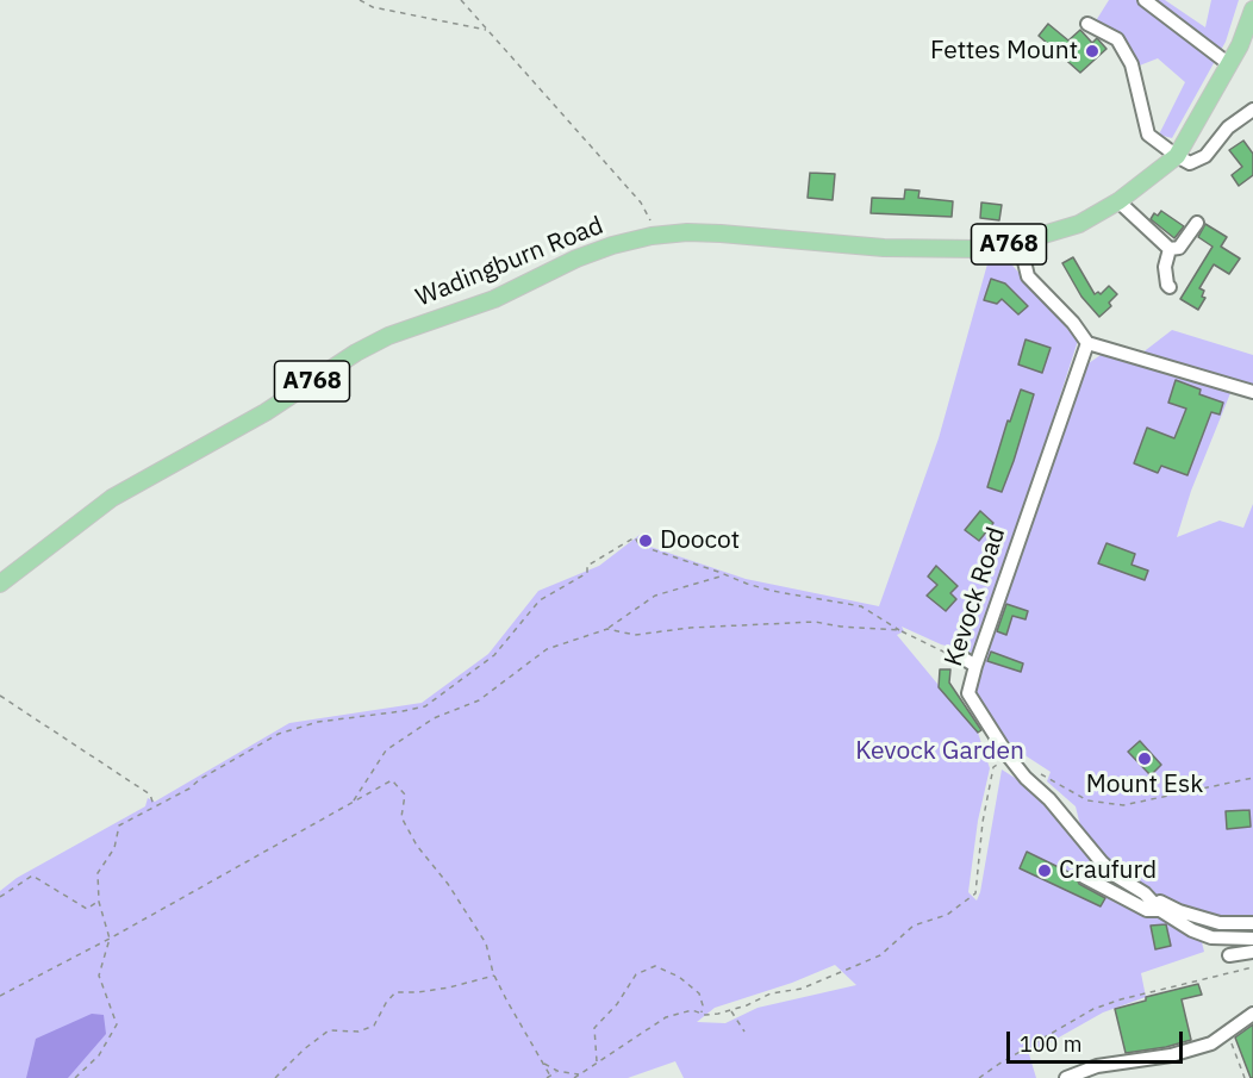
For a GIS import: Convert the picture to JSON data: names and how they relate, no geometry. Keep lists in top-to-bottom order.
{
  "streets": {
    "main road": ["A768", "Wadingburn Road"],
    "street": ["Kevock Road"]
  },
  "parks": ["Kevock Garden"],
  "places": [
    "Fettes Mount",
    "Doocot",
    "Mount Esk",
    "Craufurd"
  ],
  "scale_bar": "100 m"
}
